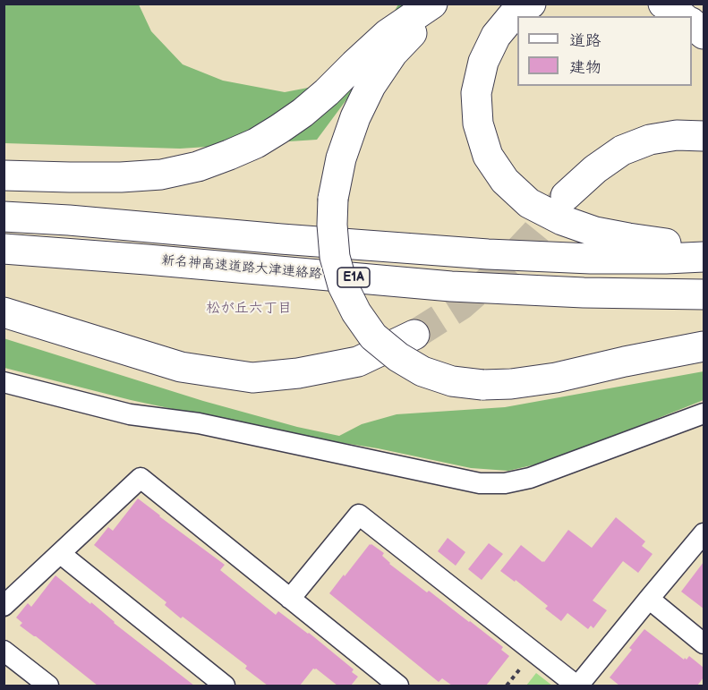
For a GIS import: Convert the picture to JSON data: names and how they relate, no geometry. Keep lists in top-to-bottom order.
{
  "streets": {
    "highway": ["新名神高速道路大津連絡路", "E1A"]
  },
  "districts": ["松が丘六丁目"],
  "legend": ["道路", "建物"]
}
